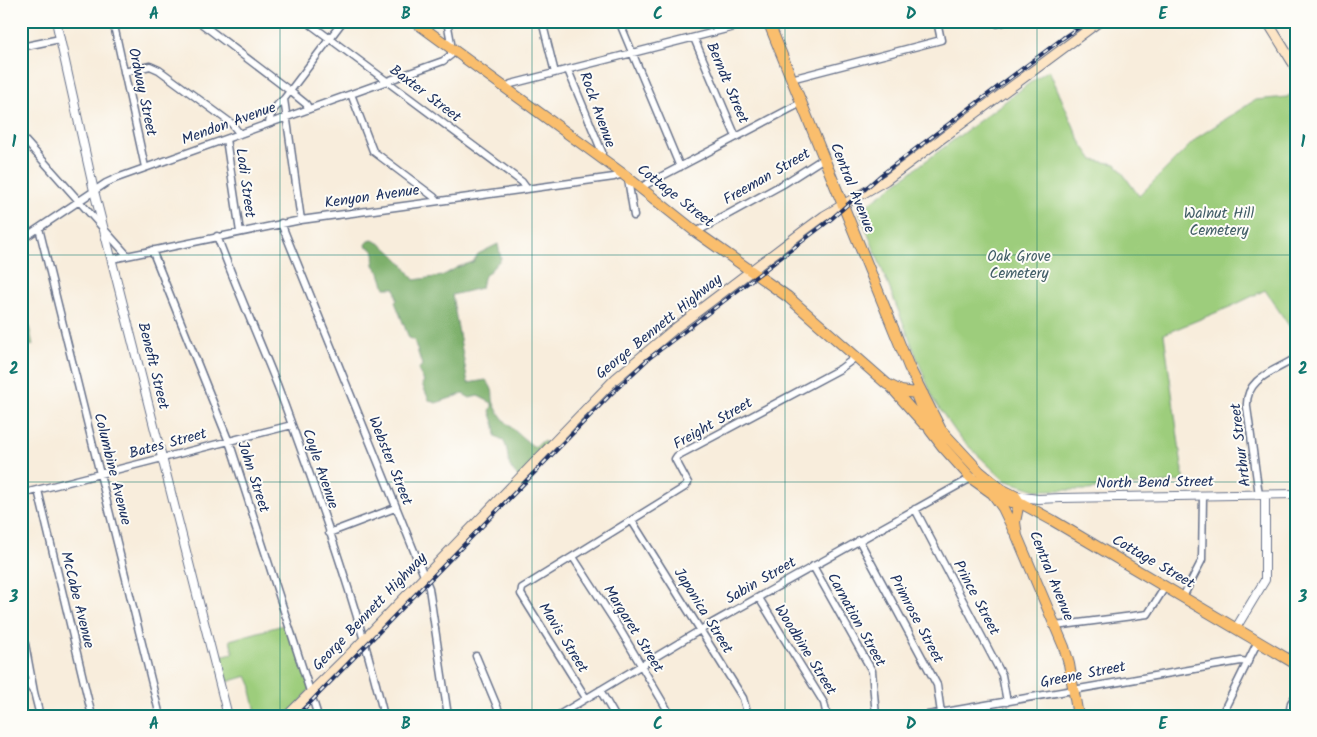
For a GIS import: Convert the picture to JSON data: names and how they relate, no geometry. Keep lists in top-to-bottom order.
{
  "streets": {
    "main road": ["Central Avenue", "Cottage Street", "George Bennett Highway"],
    "street": [
      "Berndt Street",
      "Ordway Street",
      "Baxter Street",
      "Rock Avenue",
      "Mendon Avenue",
      "Freeman Street",
      "Lodi Street",
      "Kenyon Avenue",
      "Benefit Street",
      "Freight Street",
      "Bates Street",
      "Arthur Street",
      "Webster Street",
      "Columbine Avenue",
      "Coyle Avenue",
      "John Street",
      "North Bend Street",
      "Sabin Street",
      "Prince Street",
      "McCabe Avenue",
      "Japonica Street",
      "Primrose Street",
      "Carnation Street",
      "Margaret Street",
      "Mavis Street",
      "Woodbine Street",
      "Greene Street"
    ]
  },
  "crossings": [
    ["Ordway Street", "Mendon Avenue"],
    ["Baxter Street", "Mendon Avenue"],
    ["Baxter Street", "Kenyon Avenue"],
    ["Rock Avenue", "Cottage Street"],
    ["Mendon Avenue", "Lodi Street"],
    ["Mendon Avenue", "Cottage Street"],
    ["Mendon Avenue", "Benefit Street"],
    ["Mendon Avenue", "Columbine Avenue"],
    ["Freeman Street", "Central Avenue"],
    ["Freeman Street", "Cottage Street"],
    ["Lodi Street", "Kenyon Avenue"],
    ["Central Avenue", "Cottage Street"],
    ["Central Avenue", "George Bennett Highway"],
    ["Central Avenue", "North Bend Street"],
    ["Central Avenue", "Sabin Street"],
    ["Central Avenue", "Greene Street"],
    ["Cottage Street", "Kenyon Avenue"],
    ["Cottage Street", "George Bennett Highway"],
    ["Cottage Street", "Freight Street"],
    ["Cottage Street", "North Bend Street"],
    ["Kenyon Avenue", "Benefit Street"],
    ["Kenyon Avenue", "Webster Street"],
    ["Kenyon Avenue", "Coyle Avenue"],
    ["Kenyon Avenue", "John Street"],
    ["George Bennett Highway", "Webster Street"],
    ["George Bennett Highway", "Coyle Avenue"],
    ["George Bennett Highway", "John Street"],
    ["Benefit Street", "Bates Street"],
    ["Freight Street", "Japonica Street"],
    ["Freight Street", "Margaret Street"],
    ["Freight Street", "Mavis Street"],
    ["Bates Street", "Columbine Avenue"],
    ["Bates Street", "Coyle Avenue"],
    ["Bates Street", "John Street"],
    ["Bates Street", "McCabe Avenue"],
    ["Arthur Street", "North Bend Street"],
    ["Sabin Street", "Prince Street"],
    ["Sabin Street", "Japonica Street"],
    ["Sabin Street", "Primrose Street"],
    ["Sabin Street", "Carnation Street"],
    ["Sabin Street", "Margaret Street"],
    ["Sabin Street", "Mavis Street"],
    ["Sabin Street", "Woodbine Street"],
    ["Prince Street", "Greene Street"],
    ["Primrose Street", "Greene Street"]
  ],
  "parks": ["Walnut Hill Cemetery", "Oak Grove Cemetery"],
  "grid": {
    "columns": [
      "A",
      "B",
      "C",
      "D",
      "E"
    ],
    "rows": ["1", "2", "3"]
  }
}
